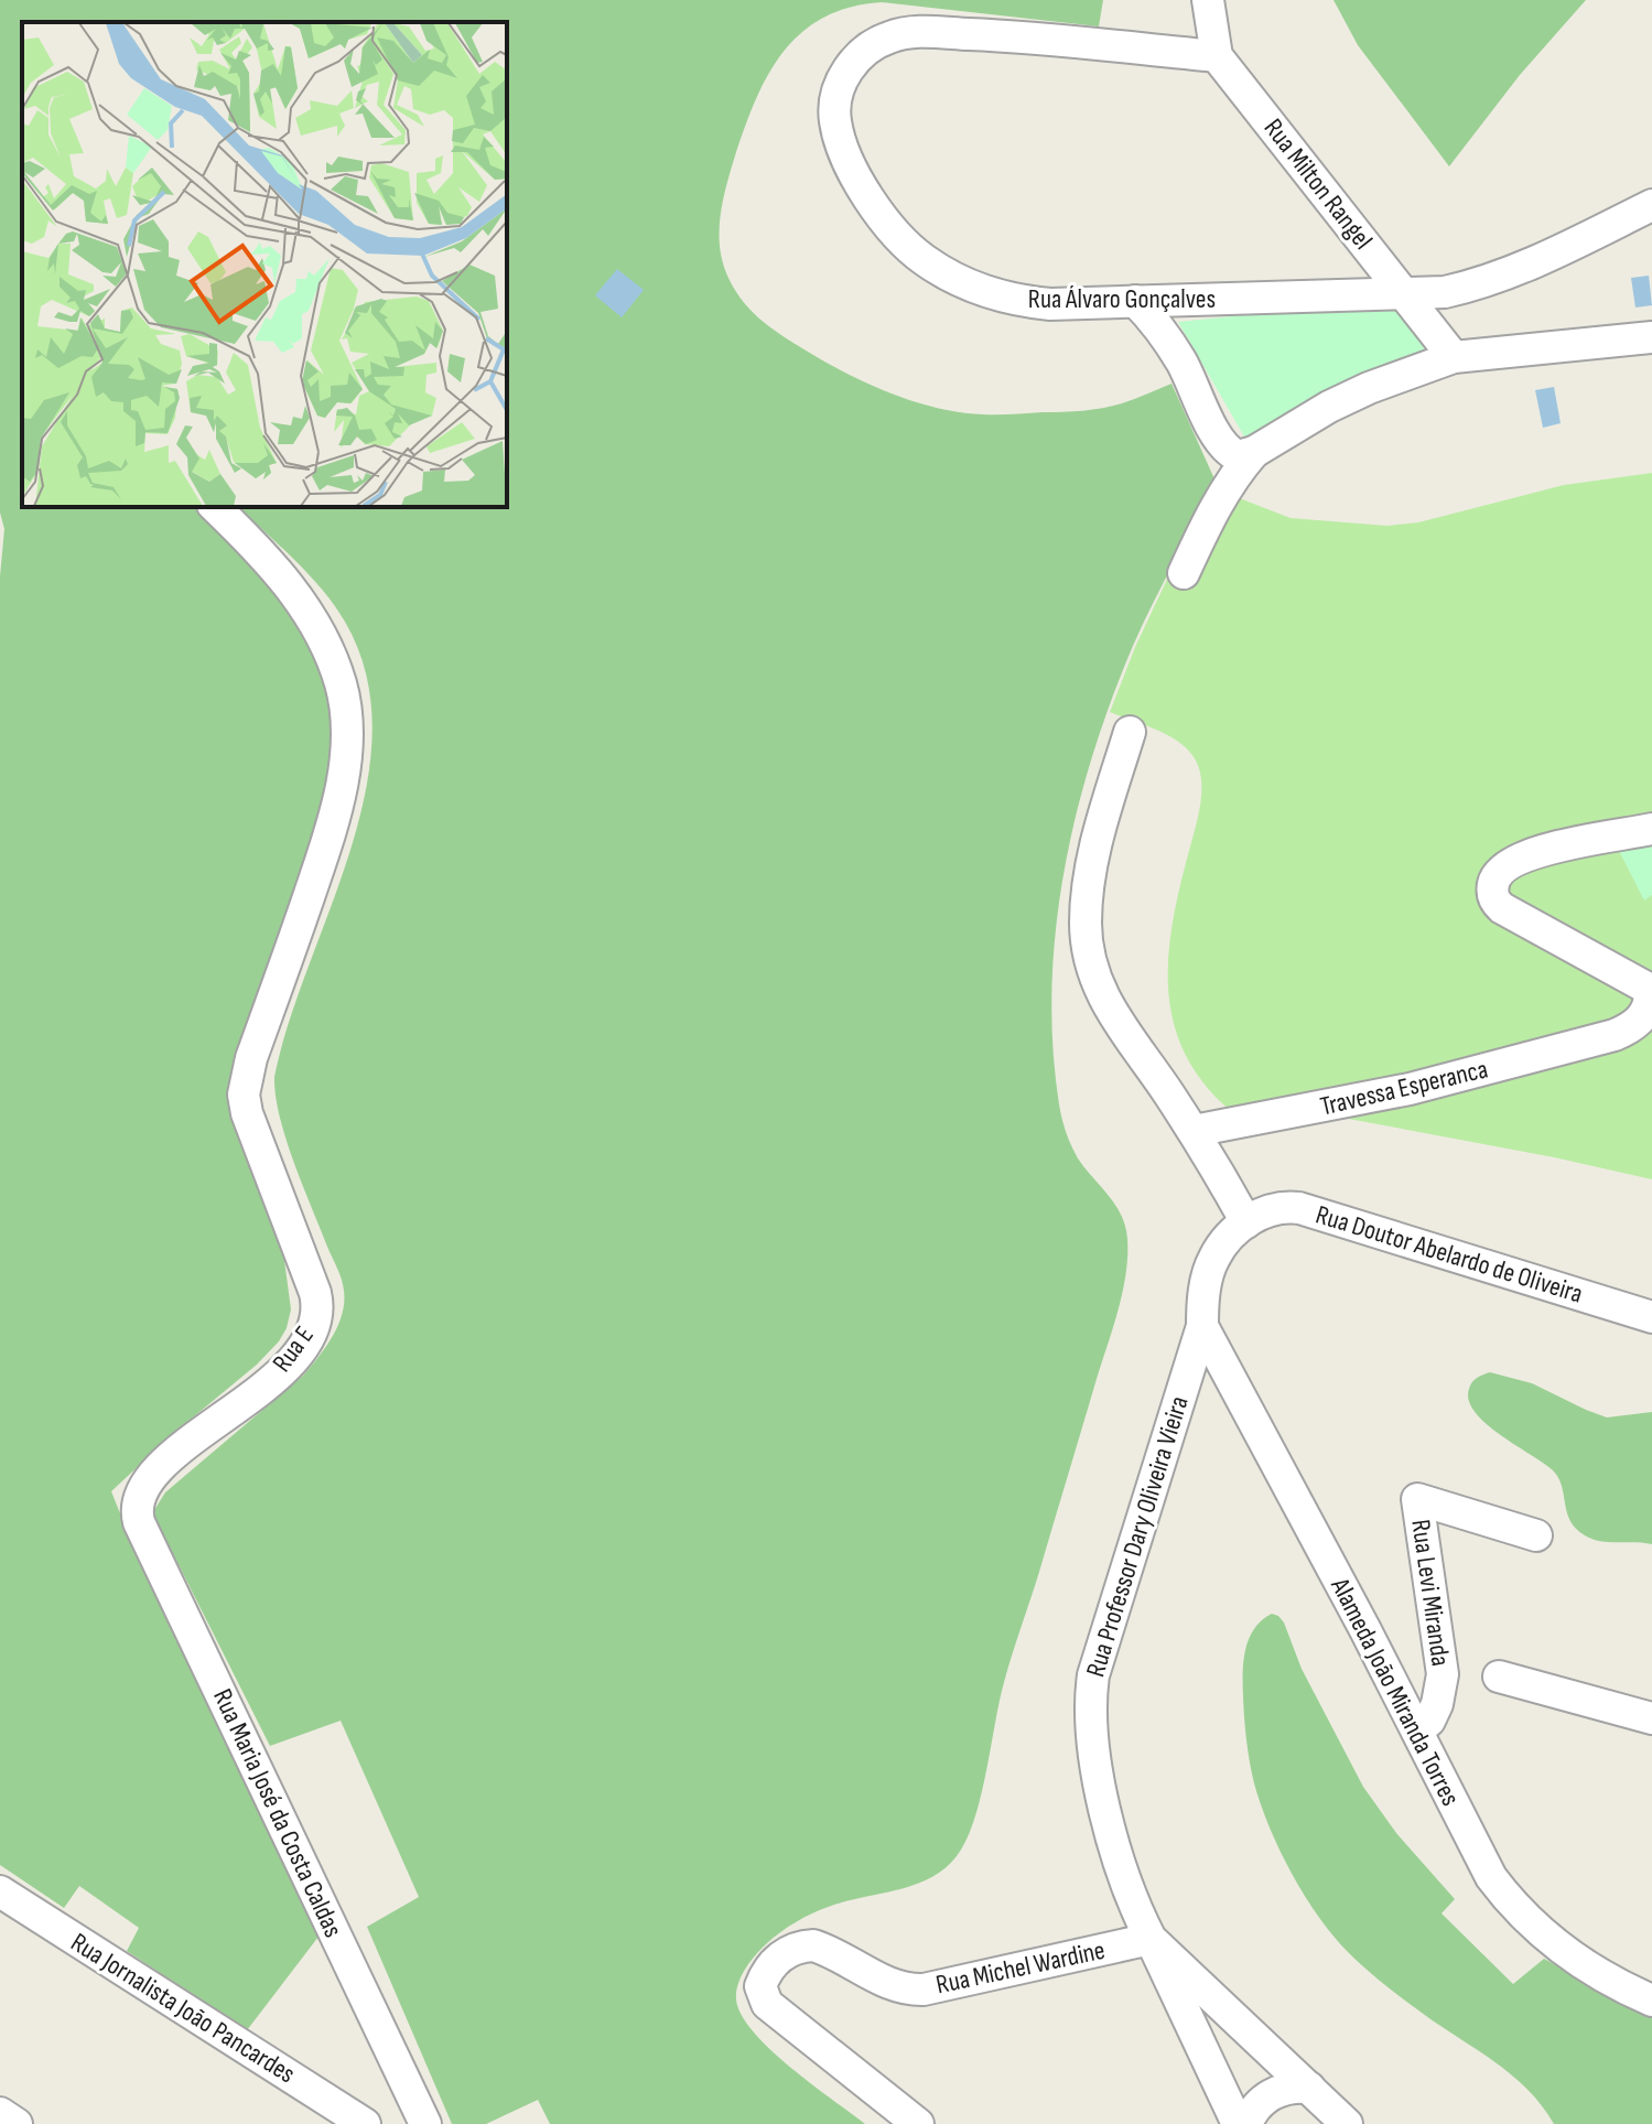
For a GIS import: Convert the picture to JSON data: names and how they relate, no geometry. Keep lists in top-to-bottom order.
{
  "streets": {
    "street": [
      "Rua Milton Rangel",
      "Rua Álvaro Gonçalves",
      "Travessa Esperanca",
      "Rua Doutor Abelardo de Oliveira",
      "Rua E",
      "Rua Professor Dary Oliveira Vieira",
      "Rua Levi Miranda",
      "Alameda João Miranda Torres",
      "Rua Maria José da Costa Caldas",
      "Rua Michel Wardine",
      "Rua Jornalista João Pancardes"
    ]
  },
  "crossings": [
    ["Rua Milton Rangel", "Rua Álvaro Gonçalves"],
    ["Rua Doutor Abelardo de Oliveira", "Rua Professor Dary Oliveira Vieira"],
    ["Rua E", "Rua Maria José da Costa Caldas"],
    ["Rua Professor Dary Oliveira Vieira", "Alameda João Miranda Torres"],
    ["Rua Professor Dary Oliveira Vieira", "Rua Michel Wardine"],
    ["Rua Levi Miranda", "Alameda João Miranda Torres"]
  ]
}
